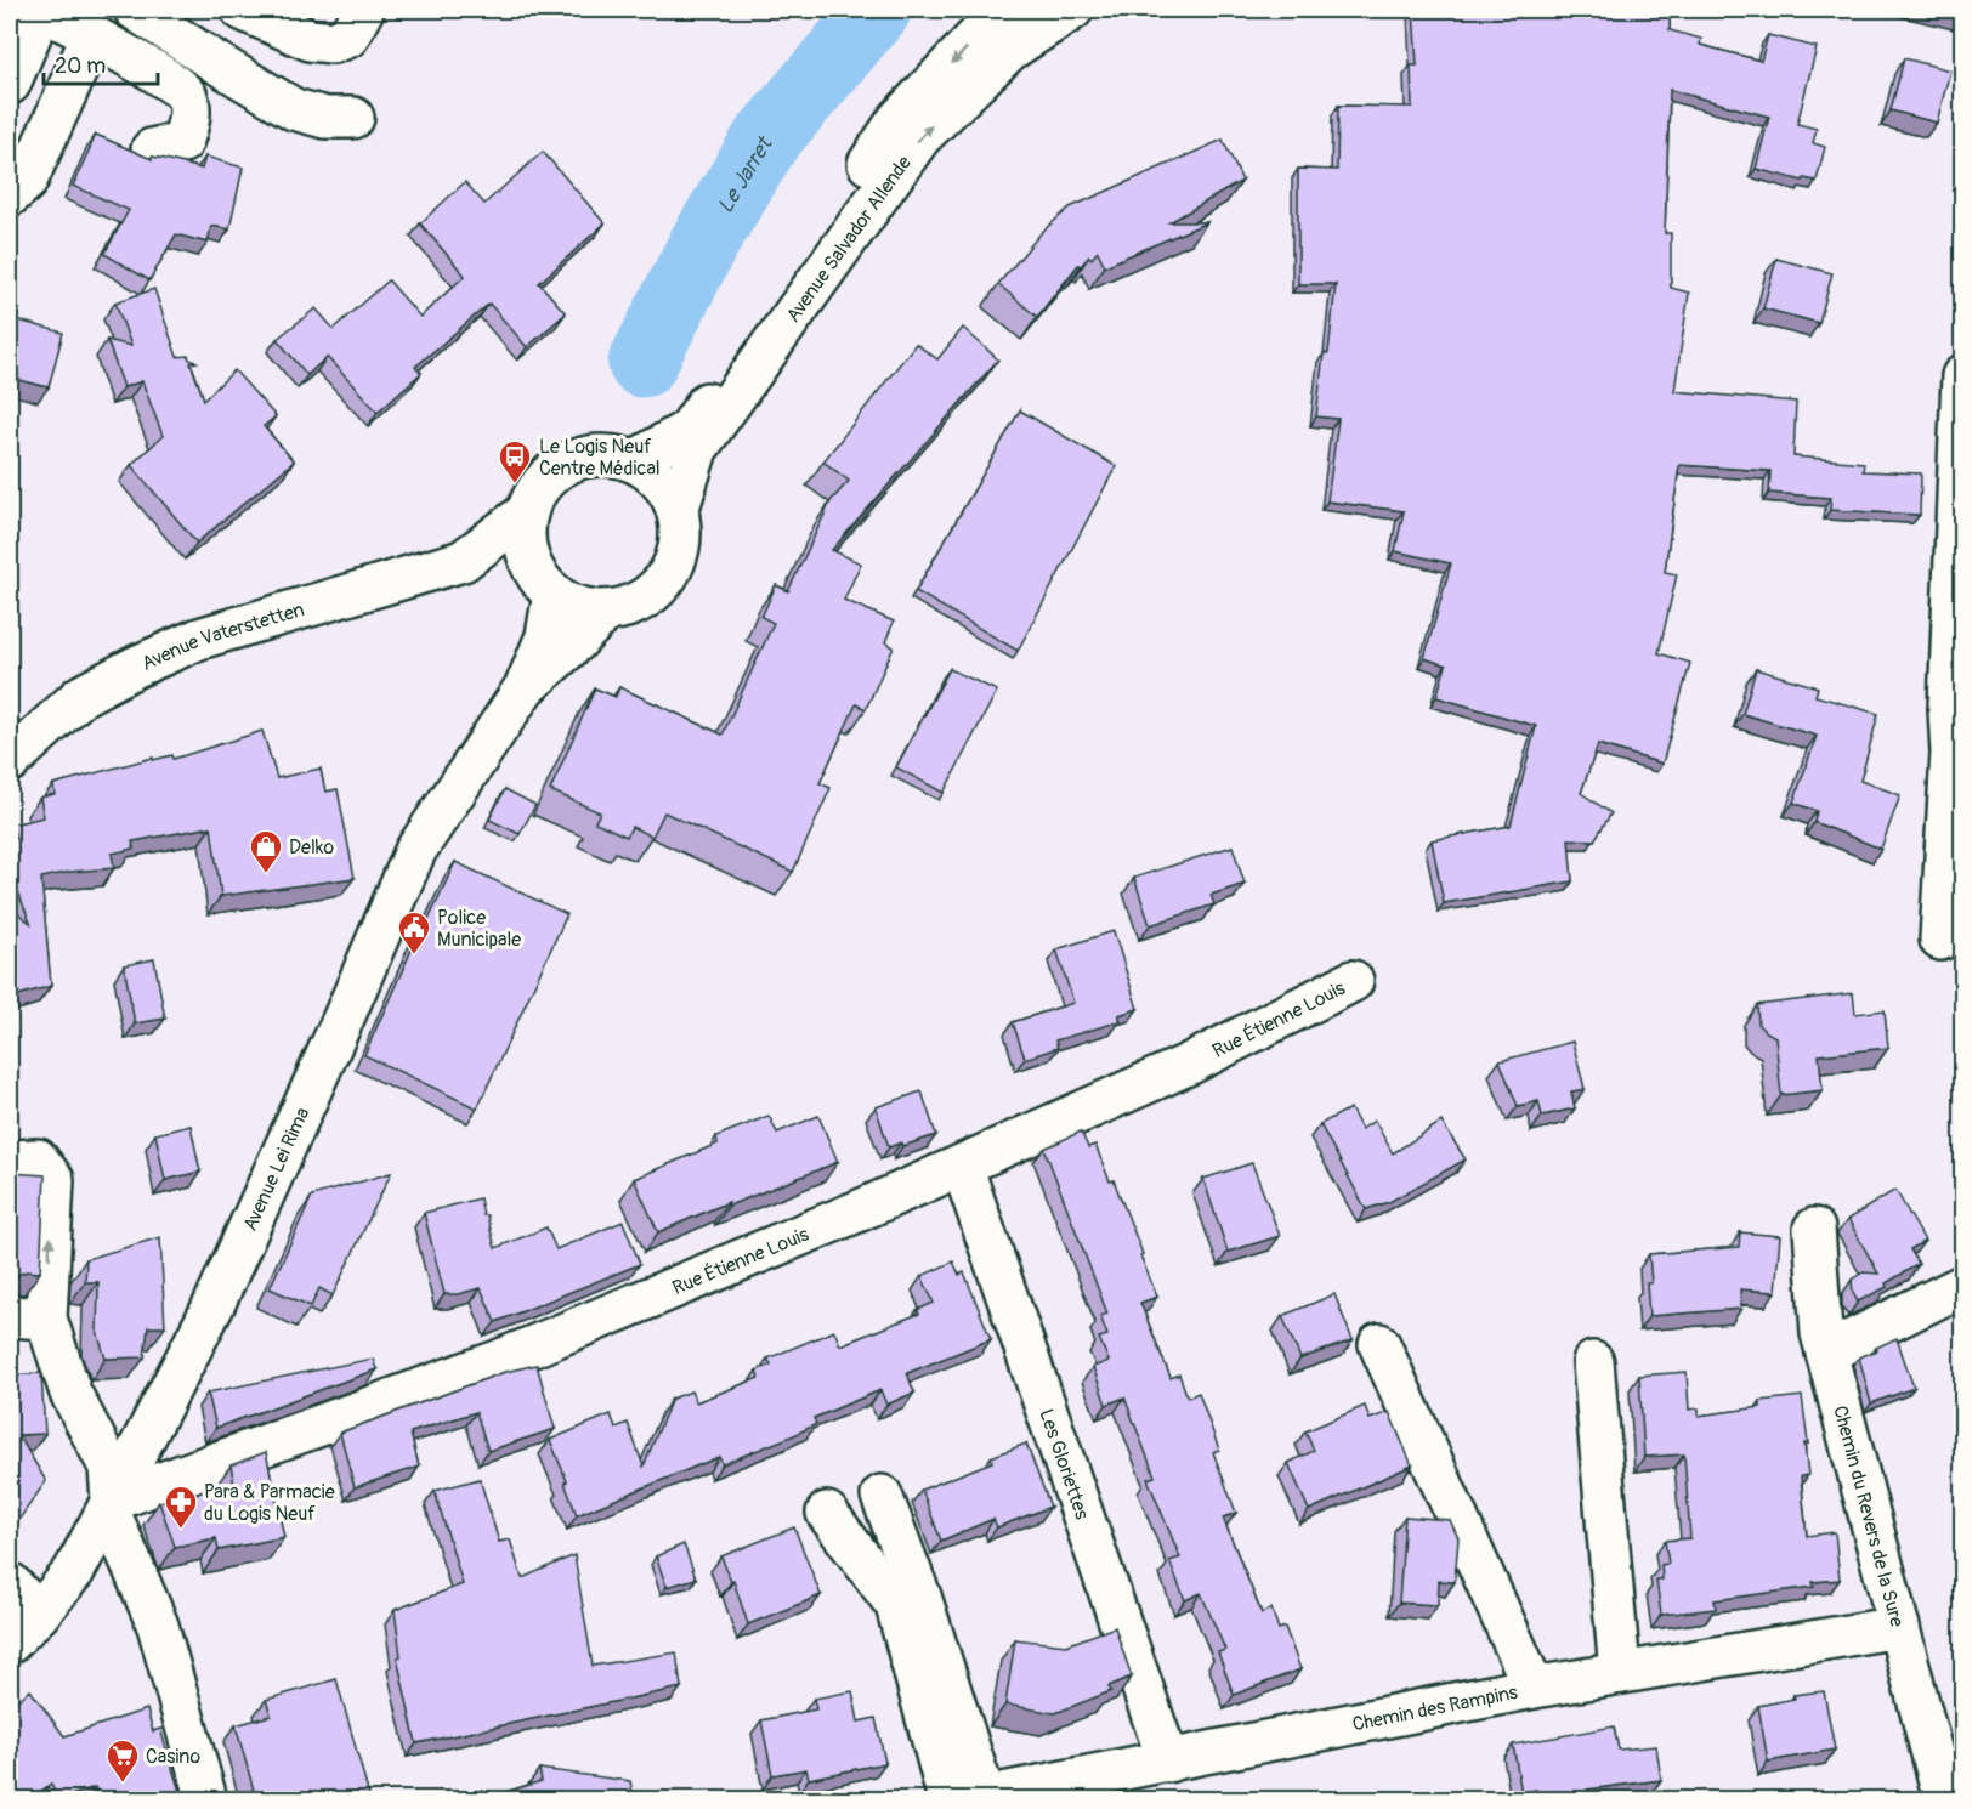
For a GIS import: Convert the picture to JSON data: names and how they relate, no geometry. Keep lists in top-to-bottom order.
{
  "streets": {
    "street": [
      "Avenue Salvador Allende",
      "Avenue Vaterstetten",
      "Rue Étienne Louis",
      "Avenue Lei Rima",
      "Les Gloriettes",
      "Chemin du Revers de la Sure",
      "Chemin des Rampins"
    ]
  },
  "crossings": [
    ["Avenue Salvador Allende", "Avenue Vaterstetten"],
    ["Avenue Salvador Allende", "Avenue Lei Rima"],
    ["Avenue Vaterstetten", "Avenue Lei Rima"],
    ["Rue Étienne Louis", "Avenue Lei Rima"],
    ["Rue Étienne Louis", "Les Gloriettes"],
    ["Les Gloriettes", "Chemin des Rampins"],
    ["Chemin du Revers de la Sure", "Chemin des Rampins"]
  ],
  "water": ["Le Jarret"],
  "places": {
    "bus stop": ["Le Logis Neuf Centre Médical"],
    "shop": ["Delko"],
    "public building": ["Police Municipale"],
    "pharmacy": ["Para & Parmacie du Logis Neuf"],
    "supermarket": ["Casino"]
  },
  "scale_bar": "20 m"
}
